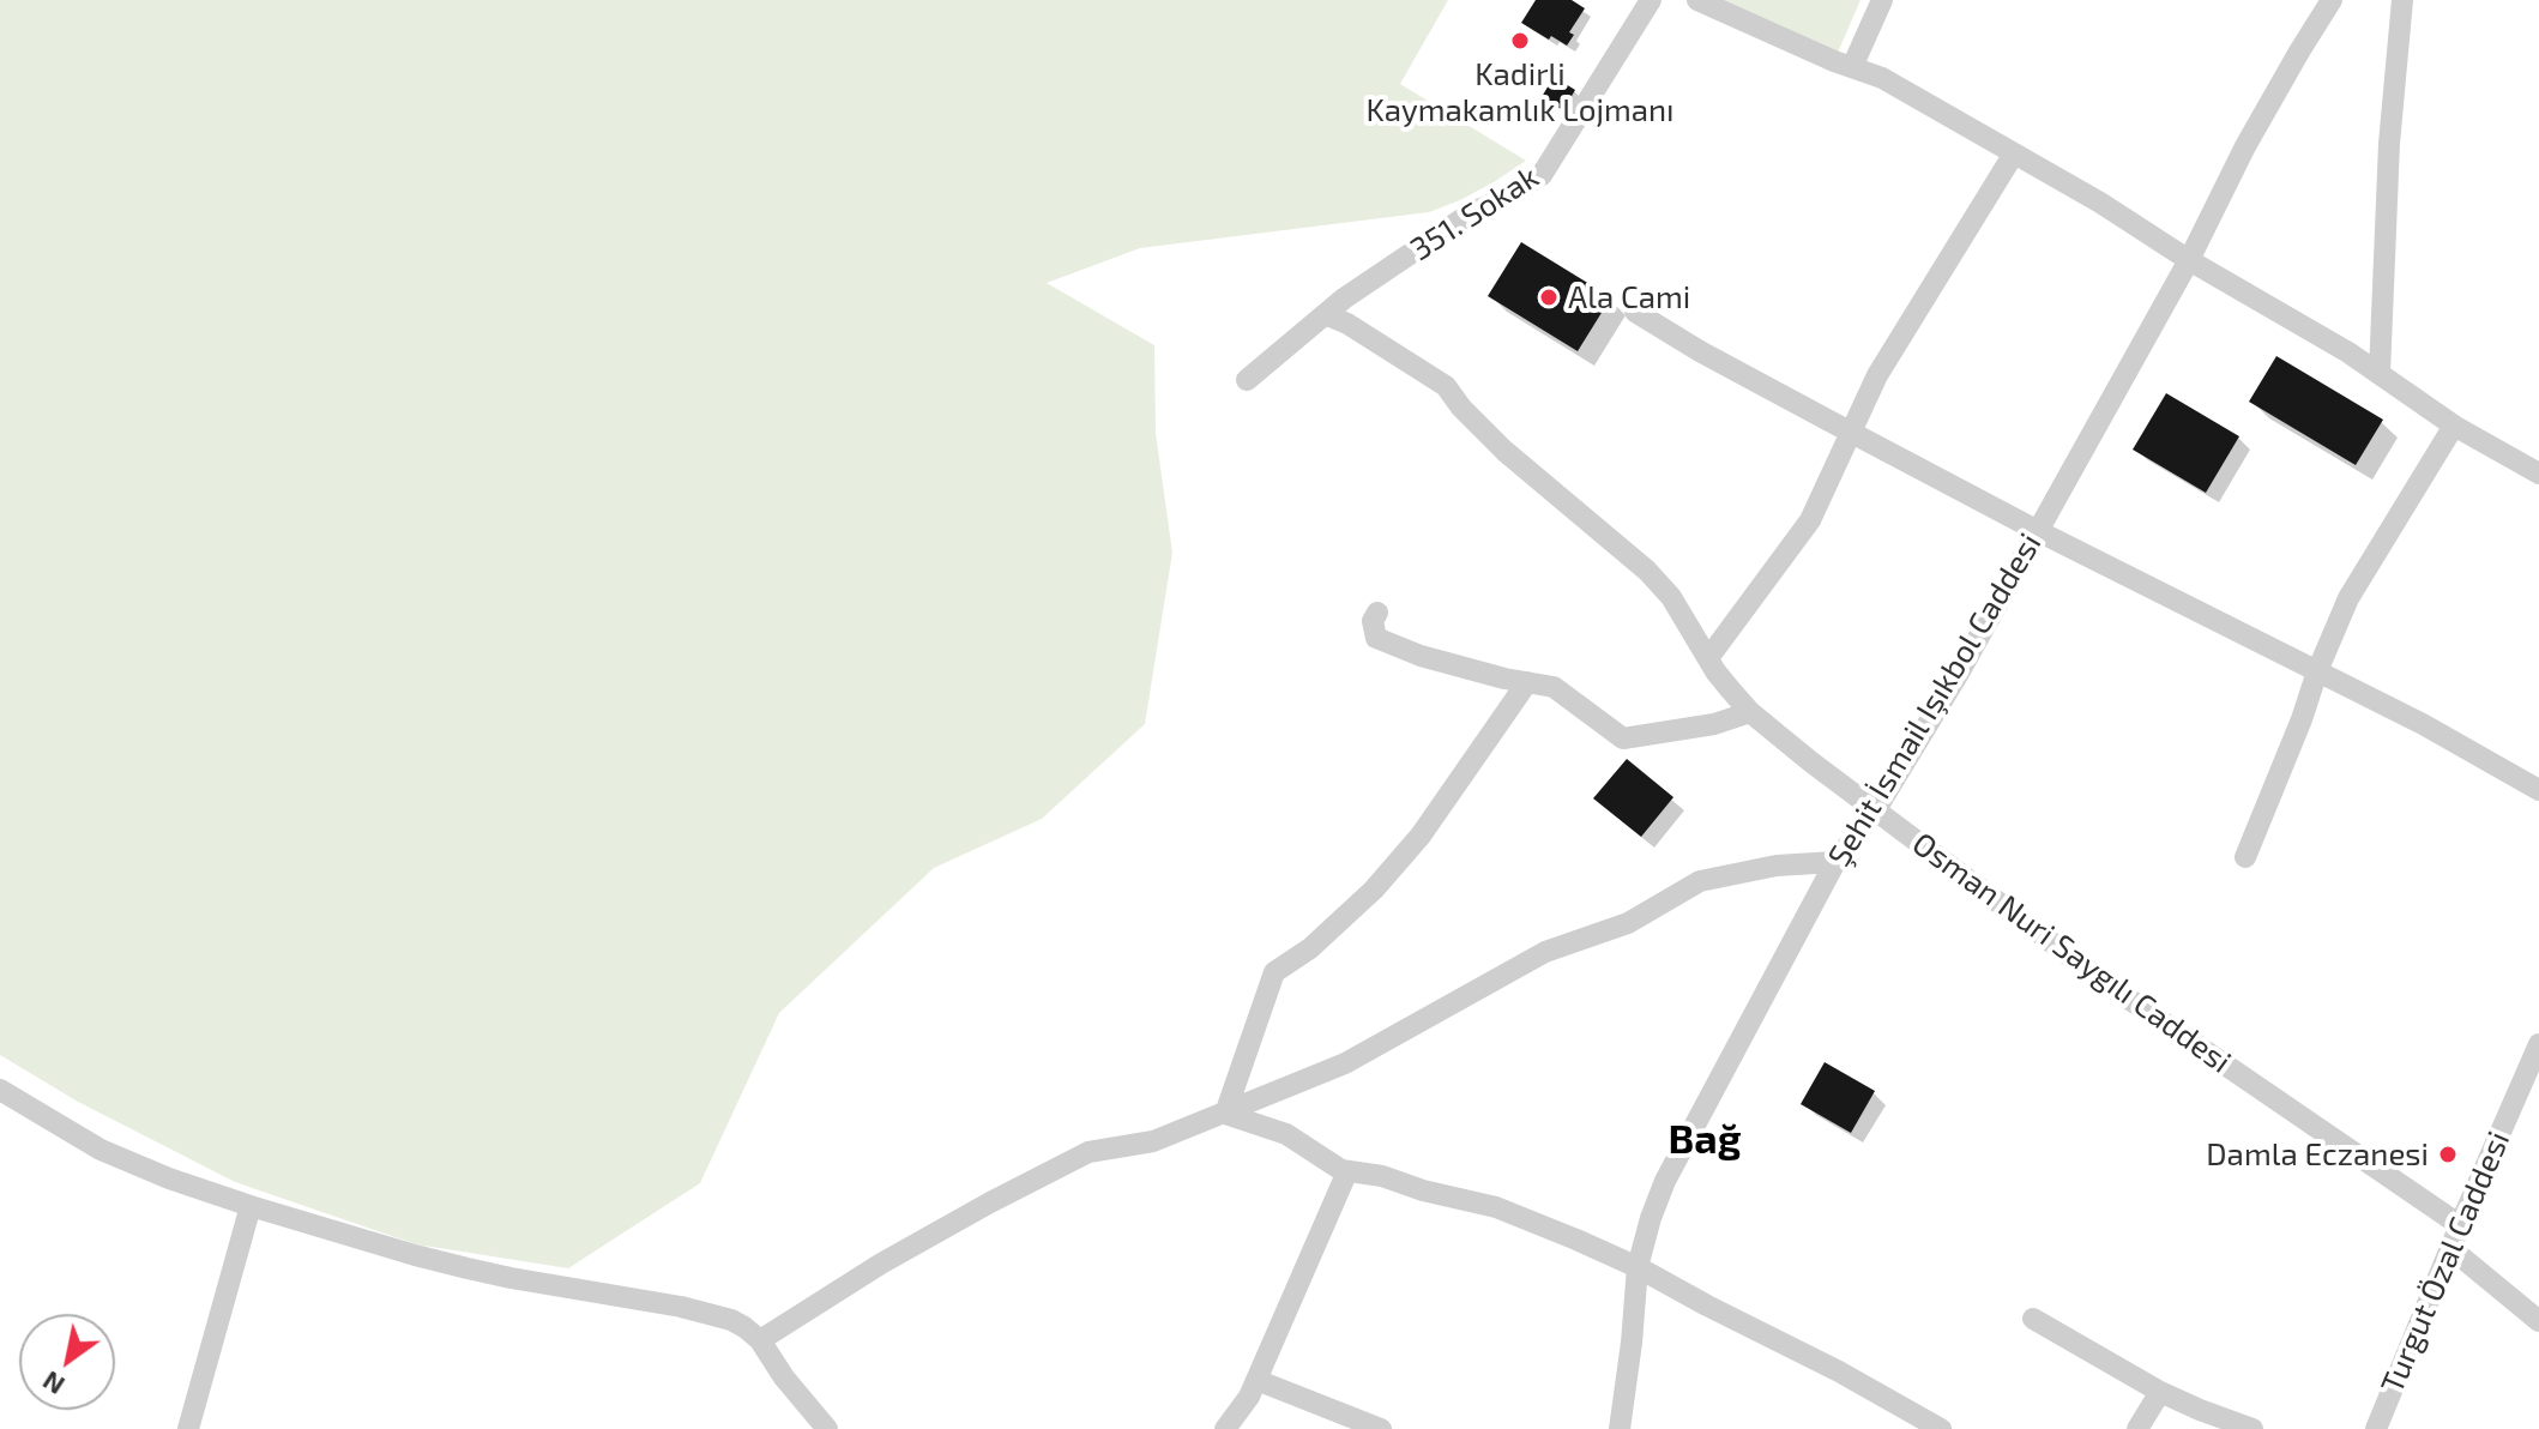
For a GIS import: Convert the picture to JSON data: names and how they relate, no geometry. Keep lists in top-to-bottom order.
{
  "streets": {
    "street": [
      "351. Sokak",
      "Şehit İsmail Işıkbol Caddesi",
      "Osman Nuri Saygılı Caddesi",
      "Turgut Özal Caddesi"
    ]
  },
  "crossings": [
    ["351. Sokak", "Osman Nuri Saygılı Caddesi"],
    ["Şehit İsmail Işıkbol Caddesi", "Osman Nuri Saygılı Caddesi"],
    ["Osman Nuri Saygılı Caddesi", "Turgut Özal Caddesi"]
  ],
  "districts": ["Bağ"],
  "places": ["Kadirli Kaymakamlık Lojmanı", "Ala Cami", "Damla Eczanesi"],
  "north": "bottom left"
}
